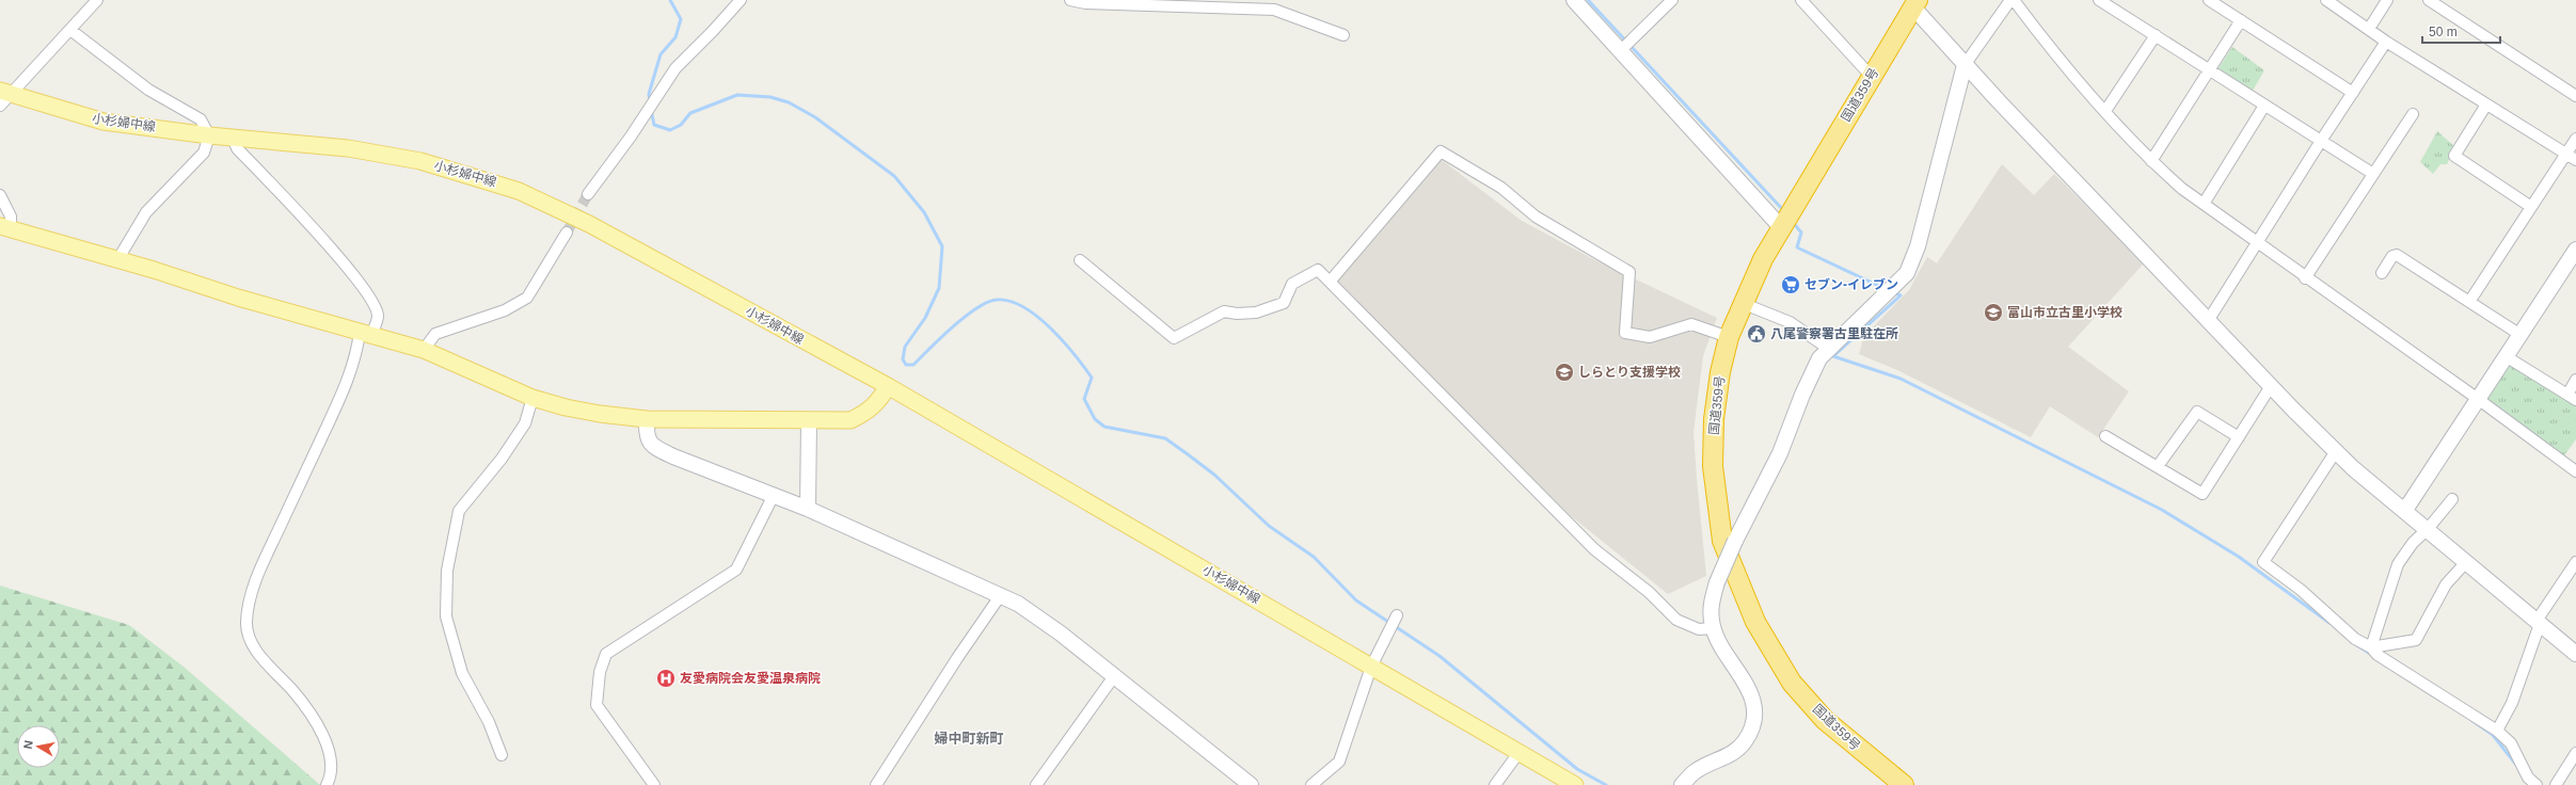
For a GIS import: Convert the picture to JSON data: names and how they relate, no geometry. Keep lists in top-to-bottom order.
{
  "streets": {
    "highway": ["国道359号"],
    "main road": ["小杉婦中線"]
  },
  "districts": ["婦中町新町"],
  "places": {
    "supermarket": ["セブン-イレブン"],
    "school or university": ["富山市立古里小学校", "しらとり支援学校"],
    "public building": ["八尾警察署古里駐在所"],
    "hospital": ["友愛病院会友愛温泉病院"]
  },
  "scale_bar": "50 m",
  "north": "left"
}
